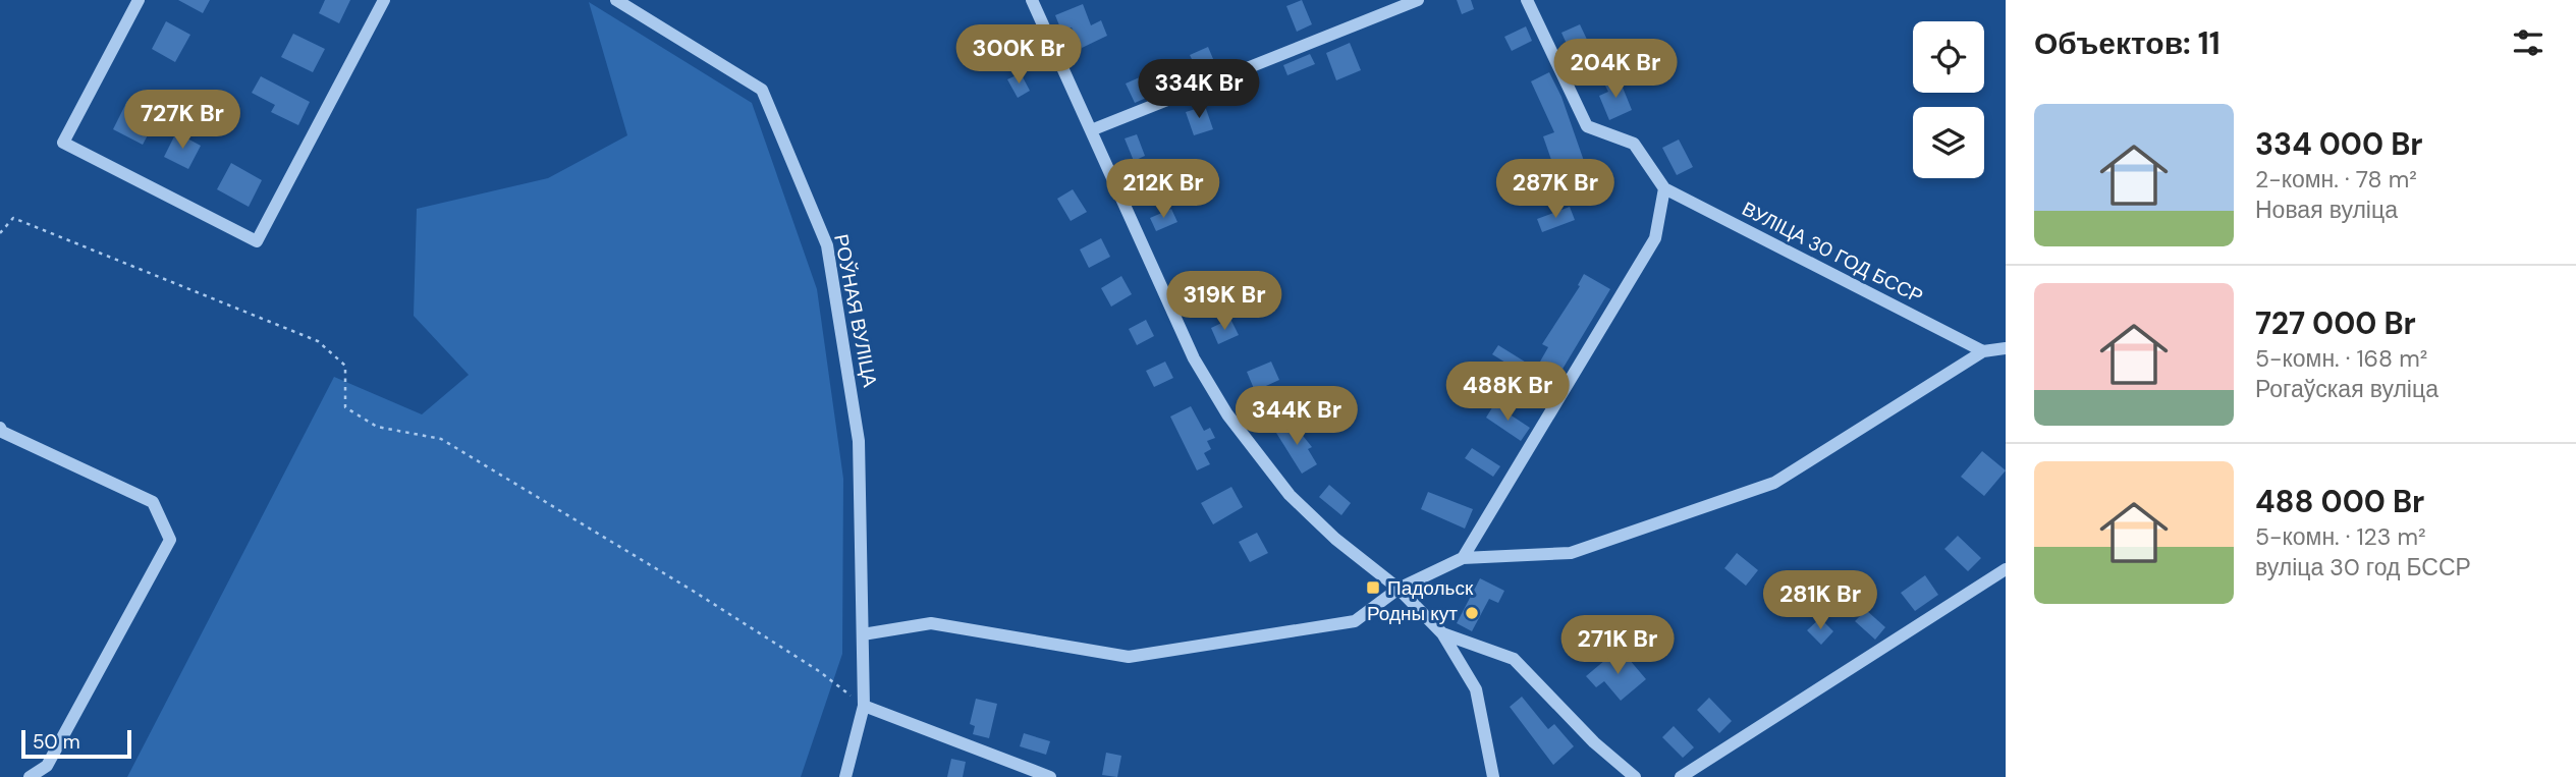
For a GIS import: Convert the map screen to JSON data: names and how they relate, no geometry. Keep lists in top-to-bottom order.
{
  "streets": {
    "street": ["ВУЛІЦА 30 ГОД БССР", "РОЎНАЯ ВУЛІЦА"]
  },
  "places": {
    "transit": ["Падольск"],
    "other": ["Родны кут"]
  },
  "scale_bar": "50 m",
  "page": {
    "heading": "Объектов: 11",
    "price": [
      "300K Br",
      "204K Br",
      "334K Br",
      "727K Br",
      "212K Br",
      "287K Br",
      "319K Br",
      "488K Br",
      "344K Br",
      "281K Br",
      "271K Br"
    ],
    "list": [
      {
        "name": "334 000 Br",
        "note": "2-комн. · 78 m² · Новая вуліца"
      },
      {
        "name": "727 000 Br",
        "note": "5-комн. · 168 m² · Рогаўская вуліца"
      },
      {
        "name": "488 000 Br",
        "note": "5-комн. · 123 m² · вуліца 30 год БССР"
      }
    ],
    "scale": "50 m"
  }
}
